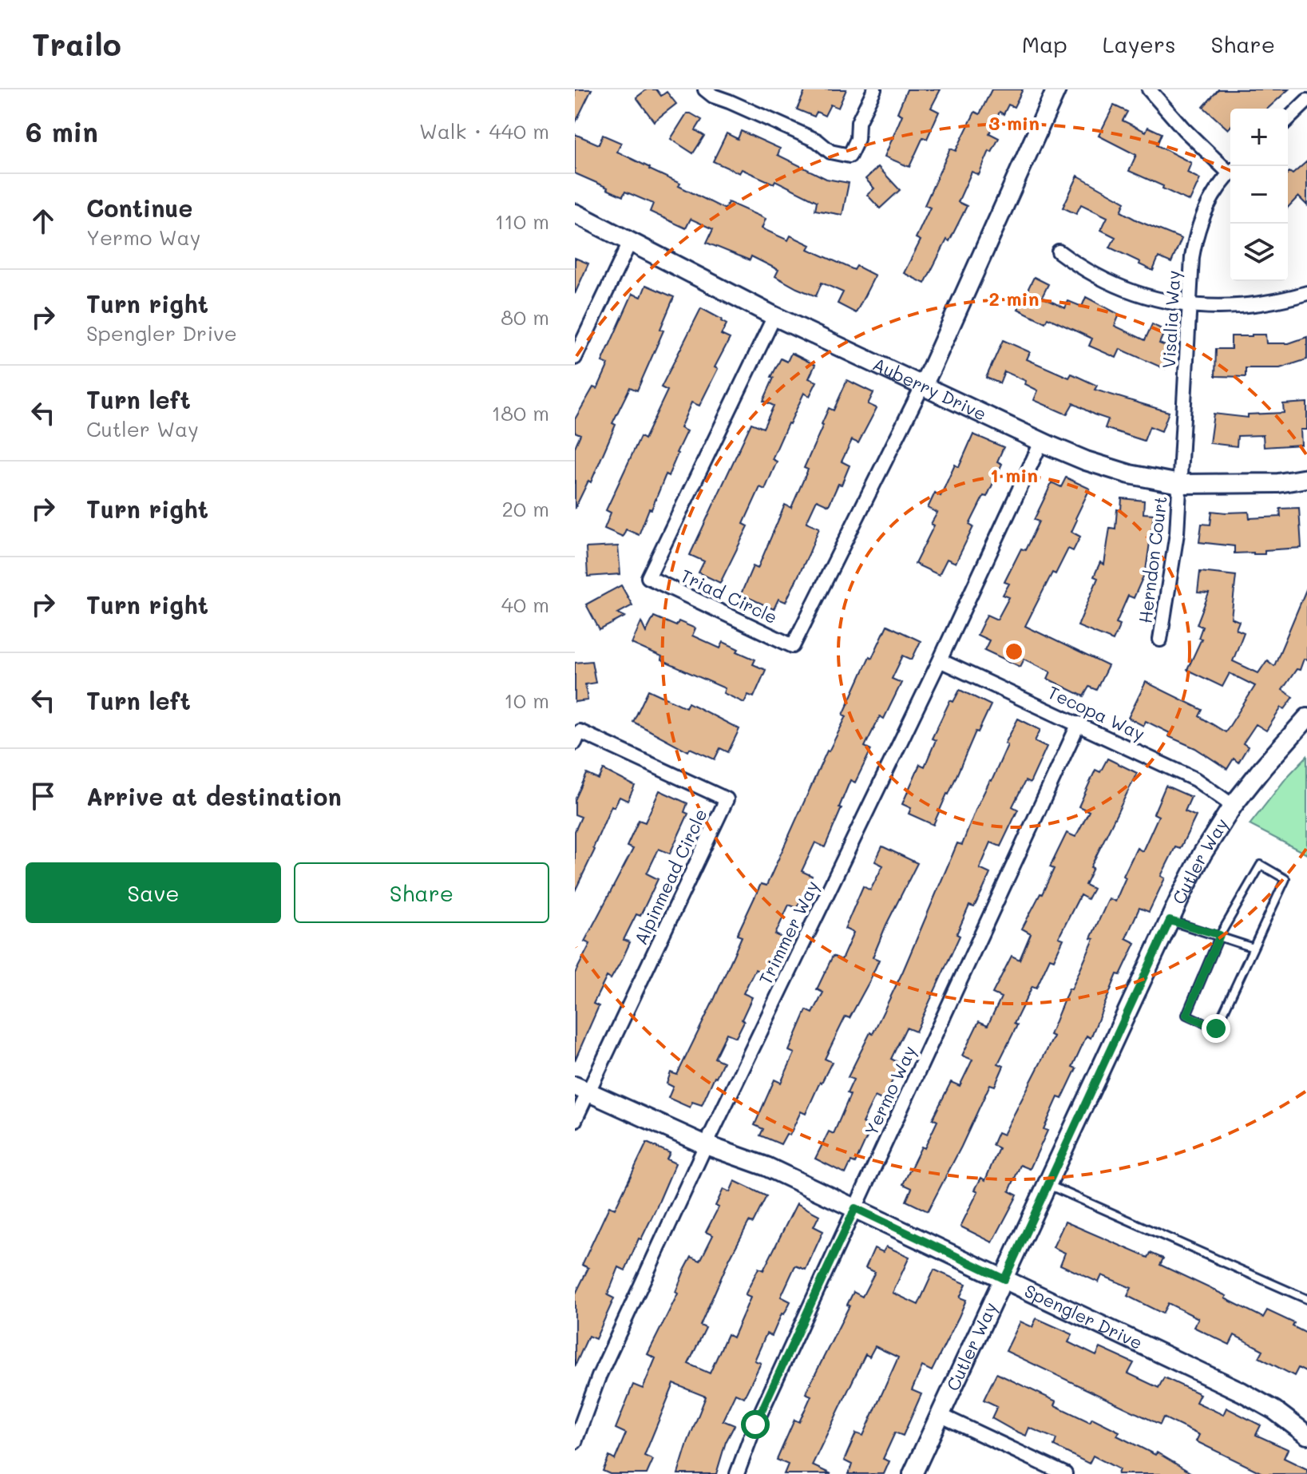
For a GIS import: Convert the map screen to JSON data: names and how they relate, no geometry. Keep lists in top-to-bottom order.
{
  "streets": {
    "street": [
      "Visalia Way",
      "Auberry Drive",
      "Herndon Court",
      "Triad Circle",
      "Tecopa Way",
      "Cutler Way",
      "Alpinmead Circle",
      "Trimmer Way",
      "Yermo Way",
      "Spengler Drive"
    ]
  },
  "crossings": [
    ["Visalia Way", "Auberry Drive"],
    ["Visalia Way", "Herndon Court"],
    ["Auberry Drive", "Herndon Court"],
    ["Auberry Drive", "Triad Circle"],
    ["Auberry Drive", "Trimmer Way"],
    ["Tecopa Way", "Cutler Way"],
    ["Tecopa Way", "Trimmer Way"],
    ["Tecopa Way", "Yermo Way"],
    ["Cutler Way", "Spengler Drive"],
    ["Alpinmead Circle", "Spengler Drive"],
    ["Trimmer Way", "Spengler Drive"],
    ["Yermo Way", "Spengler Drive"]
  ],
  "page": {
    "header": "Trailo",
    "nav": ["Map", "Layers", "Share"],
    "heading": ["6 min", "Walk · 440 m"],
    "map_buttons": ["+", "−"],
    "list": [
      ["Continue", "Yermo Way", "110 m"],
      ["Turn right", "Spengler Drive", "80 m"],
      ["Turn left", "Cutler Way", "180 m"],
      ["Turn right", "20 m"],
      ["Turn right", "40 m"],
      ["Turn left", "10 m"],
      "Arrive at destination"
    ],
    "buttons": ["Save", "Share"]
  },
  "rings": ["3 min", "2 min", "1 min"]
}
